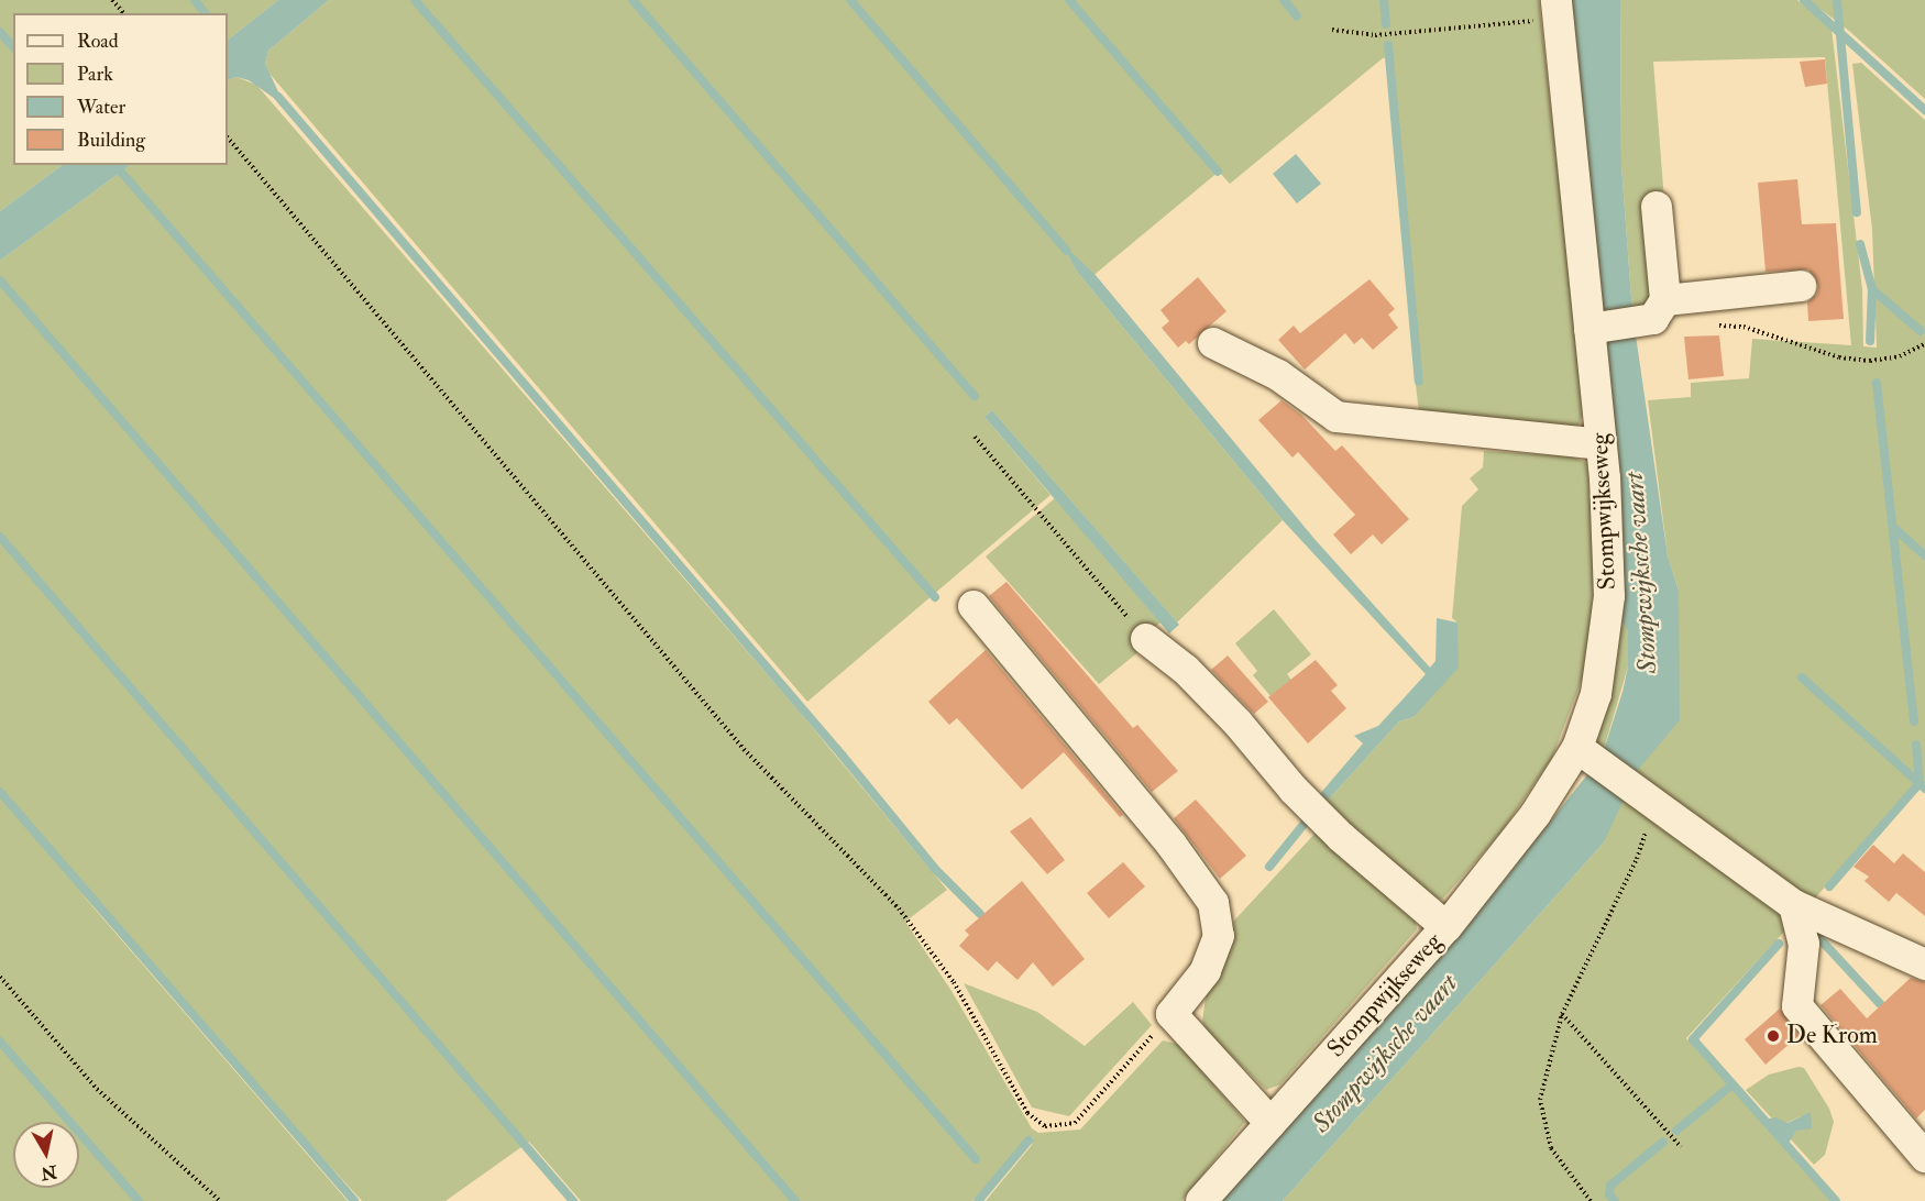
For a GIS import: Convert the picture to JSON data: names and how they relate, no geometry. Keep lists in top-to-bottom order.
{
  "streets": {
    "street": ["Stompwijkseweg"]
  },
  "water": ["Stompwijksche vaart"],
  "places": ["De Krom"],
  "legend": [
    "Road",
    "Park",
    "Water",
    "Building"
  ],
  "north": "bottom"
}
